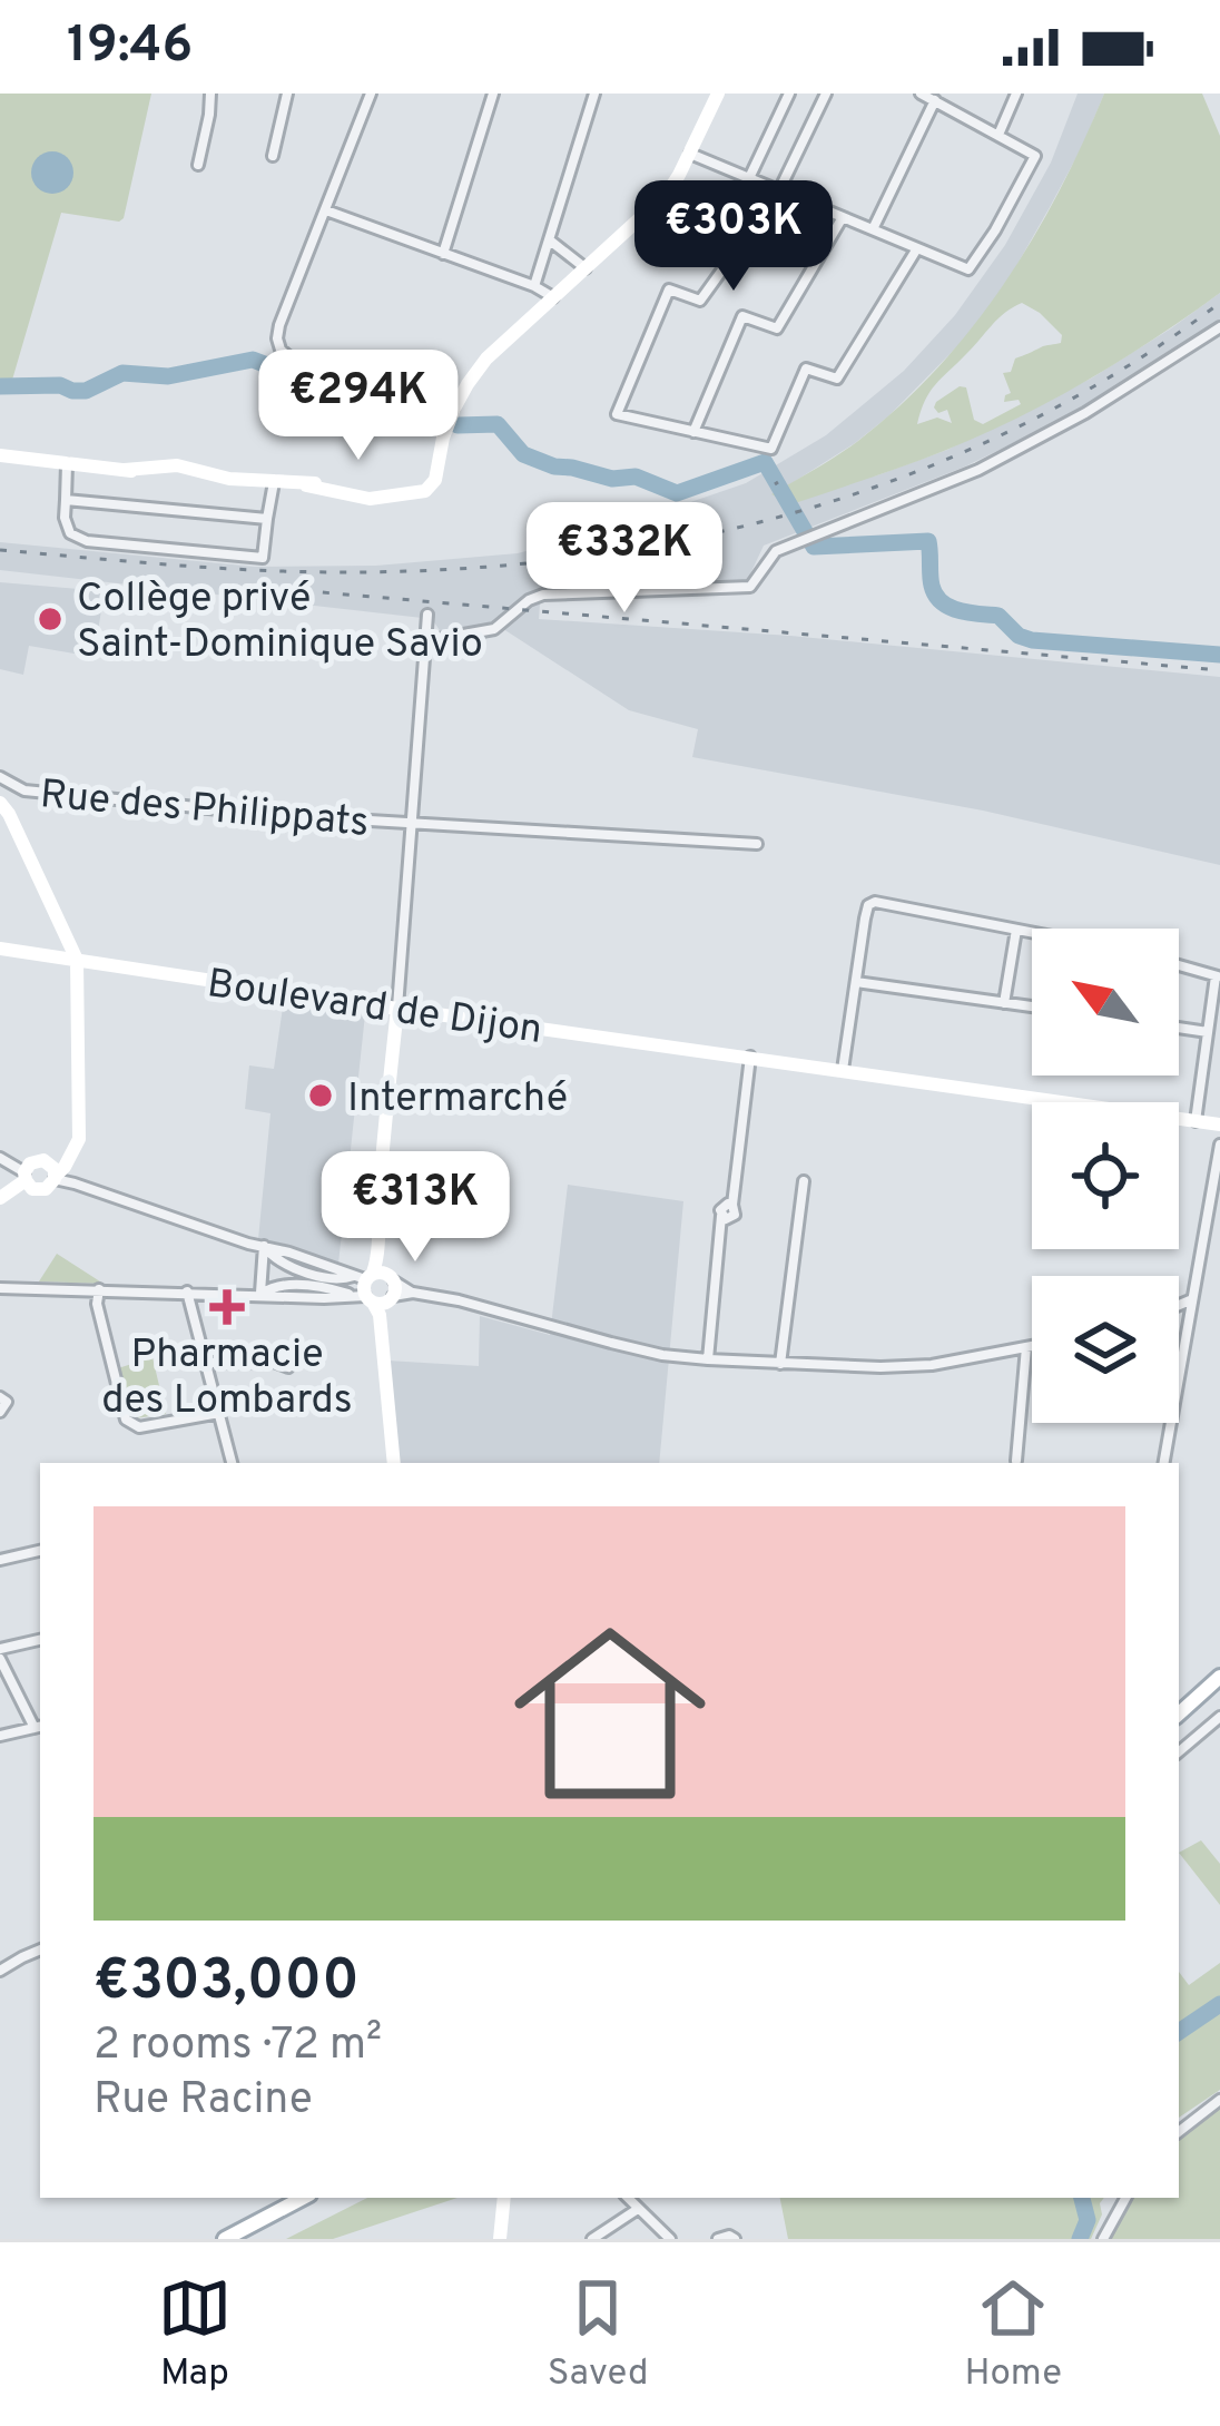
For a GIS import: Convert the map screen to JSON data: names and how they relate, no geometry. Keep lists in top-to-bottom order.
{
  "streets": {
    "street": ["Rue des Philippats", "Boulevard de Dijon"]
  },
  "places": {
    "other": ["Collège privé Saint-Dominique Savio", "Intermarché"],
    "health": ["Pharmacie des Lombards"]
  },
  "north": "top left",
  "page": {
    "status": "19:46",
    "price": [
      "€303K",
      "€294K",
      "€332K",
      "€313K"
    ],
    "list": [
      {
        "name": "€303,000",
        "note": "2 rooms · 72 m² · Rue Racine"
      }
    ],
    "tabs": ["Map", "Saved", "Home"]
  }
}
